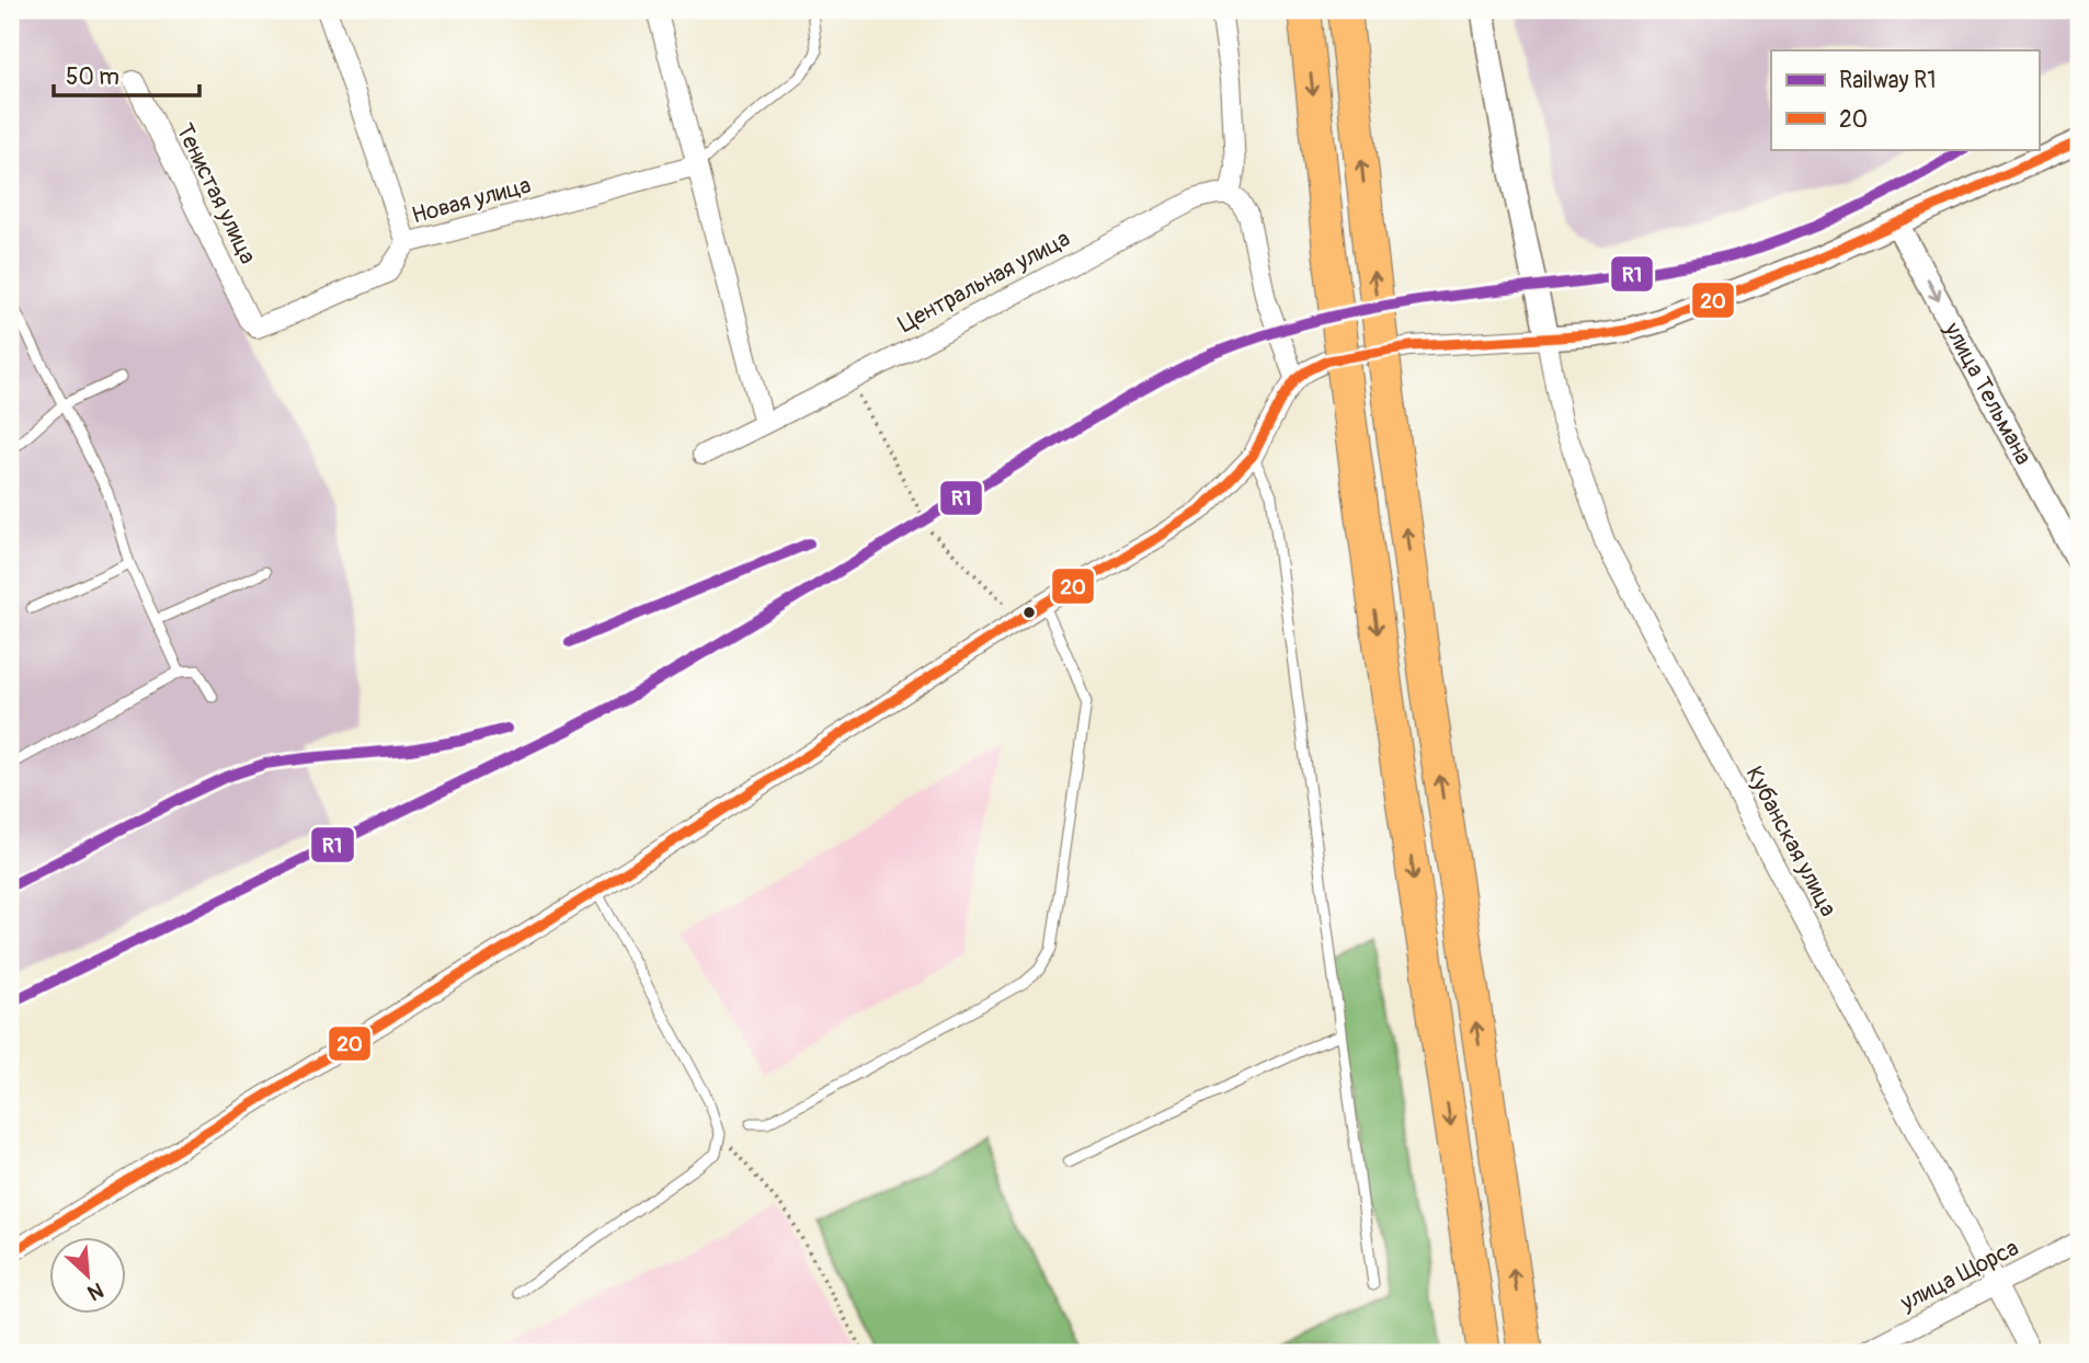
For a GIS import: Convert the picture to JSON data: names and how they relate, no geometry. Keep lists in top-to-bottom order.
{
  "streets": {
    "street": [
      "Тенистая улица",
      "Новая улица",
      "Центральная улица",
      "улица Тельмана",
      "Кубанская улица",
      "улица Щорса"
    ]
  },
  "crossings": [
    ["Тенистая улица", "Новая улица"],
    ["Кубанская улица", "улица Щорса"]
  ],
  "one_way": ["улица Тельмана"],
  "lines": ["transit line 20", "rail line R1"],
  "legend": ["Railway R1", "20"],
  "scale_bar": "50 m",
  "north": "bottom right"
}
